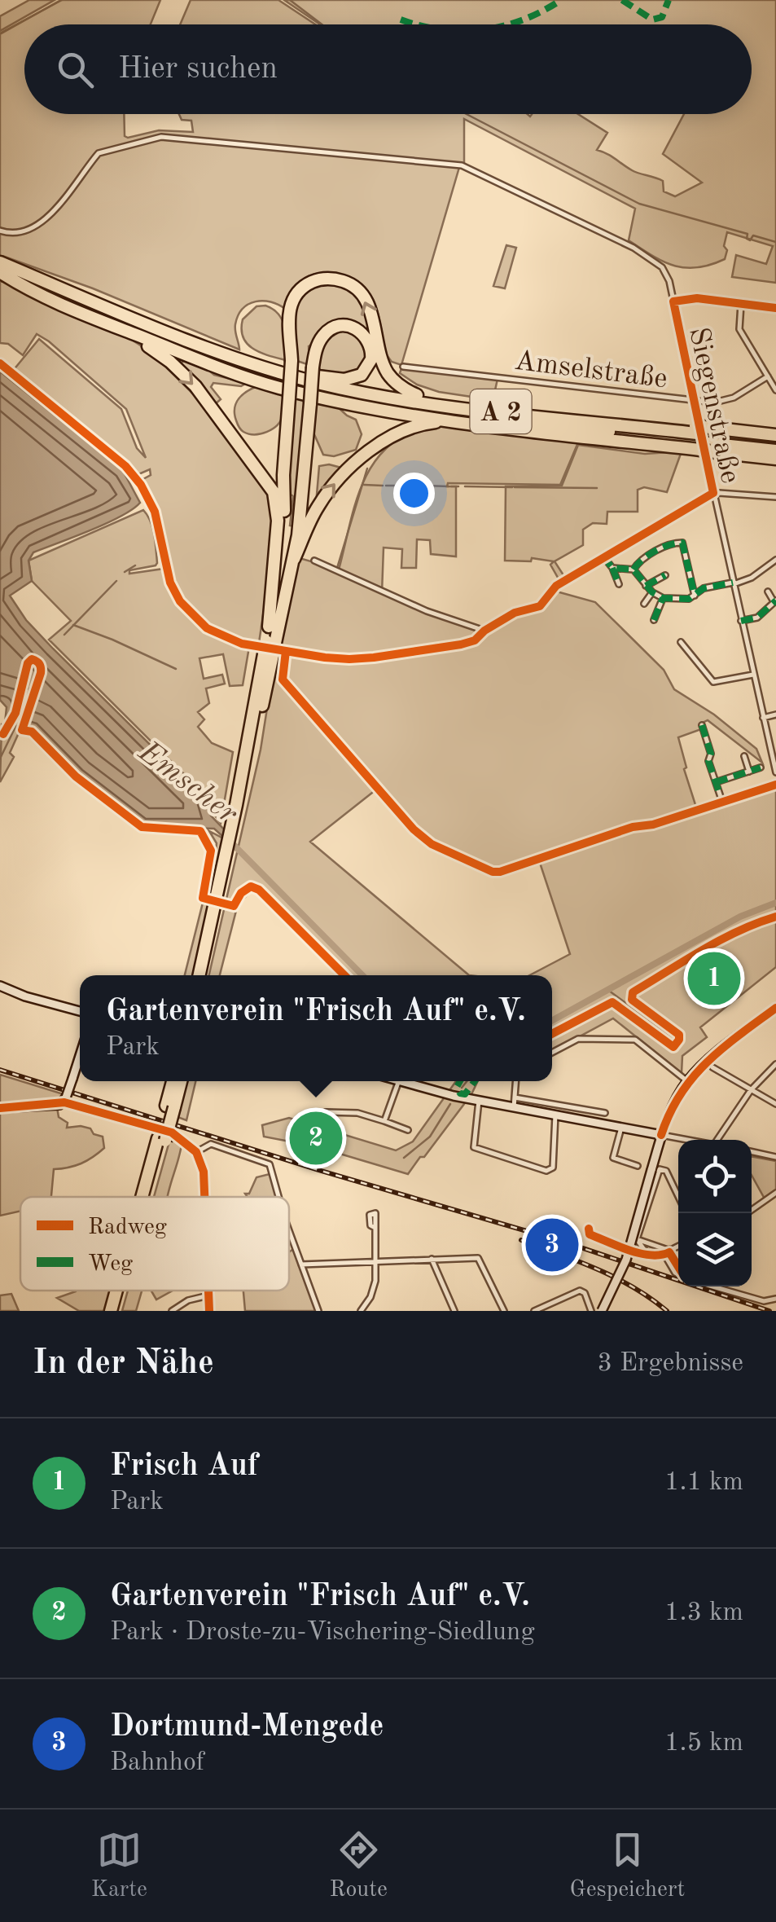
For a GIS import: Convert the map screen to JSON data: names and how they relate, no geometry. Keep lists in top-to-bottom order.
{
  "streets": {
    "highway": ["A 2"],
    "street": ["Amselstraße", "Siegenstraße"]
  },
  "crossings": [
    ["Amselstraße", "Siegenstraße"]
  ],
  "water": ["Emscher"],
  "legend": ["Radweg", "Weg"],
  "page": {
    "search": "Hier suchen",
    "pins": ["1", "2", "3"],
    "popup": ["Gartenverein \"Frisch Auf\" e.V.", "Park"],
    "heading": ["In der Nähe", "3 Ergebnisse"],
    "list": [
      {
        "mark": "1",
        "name": "Frisch Auf",
        "note": "Park",
        "value": "1.1 km"
      },
      {
        "mark": "2",
        "name": "Gartenverein \"Frisch Auf\" e.V.",
        "note": "Park · Droste-zu-Vischering-Siedlung",
        "value": "1.3 km"
      },
      {
        "mark": "3",
        "name": "Dortmund-Mengede",
        "note": "Bahnhof",
        "value": "1.5 km"
      }
    ],
    "nav": ["Karte", "Route", "Gespeichert"]
  }
}
